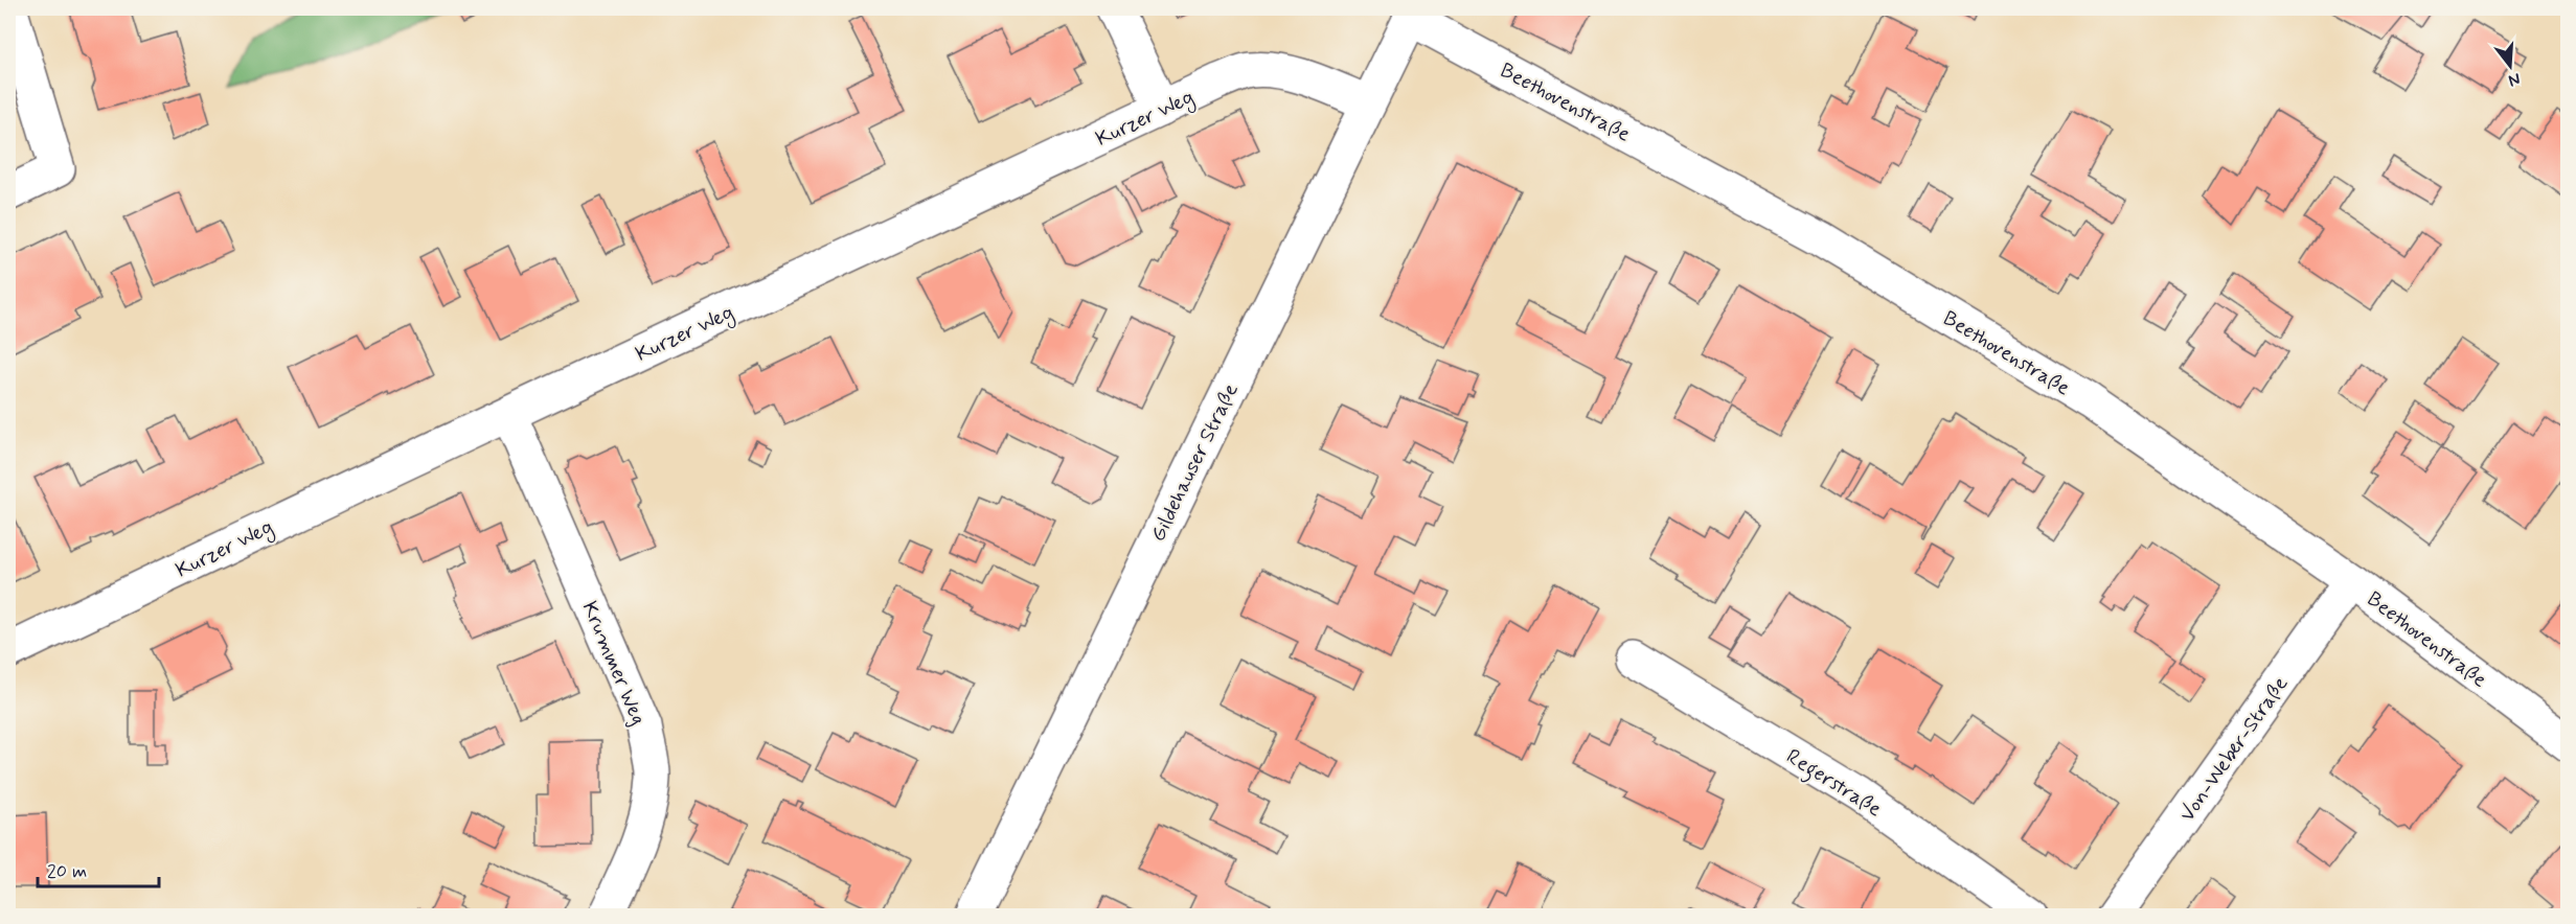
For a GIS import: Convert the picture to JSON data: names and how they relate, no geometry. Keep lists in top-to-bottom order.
{
  "streets": {
    "street": [
      "Beethovenstraße",
      "Kurzer Weg",
      "Gildehauser Straße",
      "Krummer Weg",
      "Von-Weber-Straße",
      "Regerstraße"
    ]
  },
  "crossings": [
    ["Beethovenstraße", "Gildehauser Straße"],
    ["Beethovenstraße", "Von-Weber-Straße"],
    ["Kurzer Weg", "Gildehauser Straße"],
    ["Kurzer Weg", "Krummer Weg"]
  ],
  "scale_bar": "20 m",
  "north": "bottom"
}
